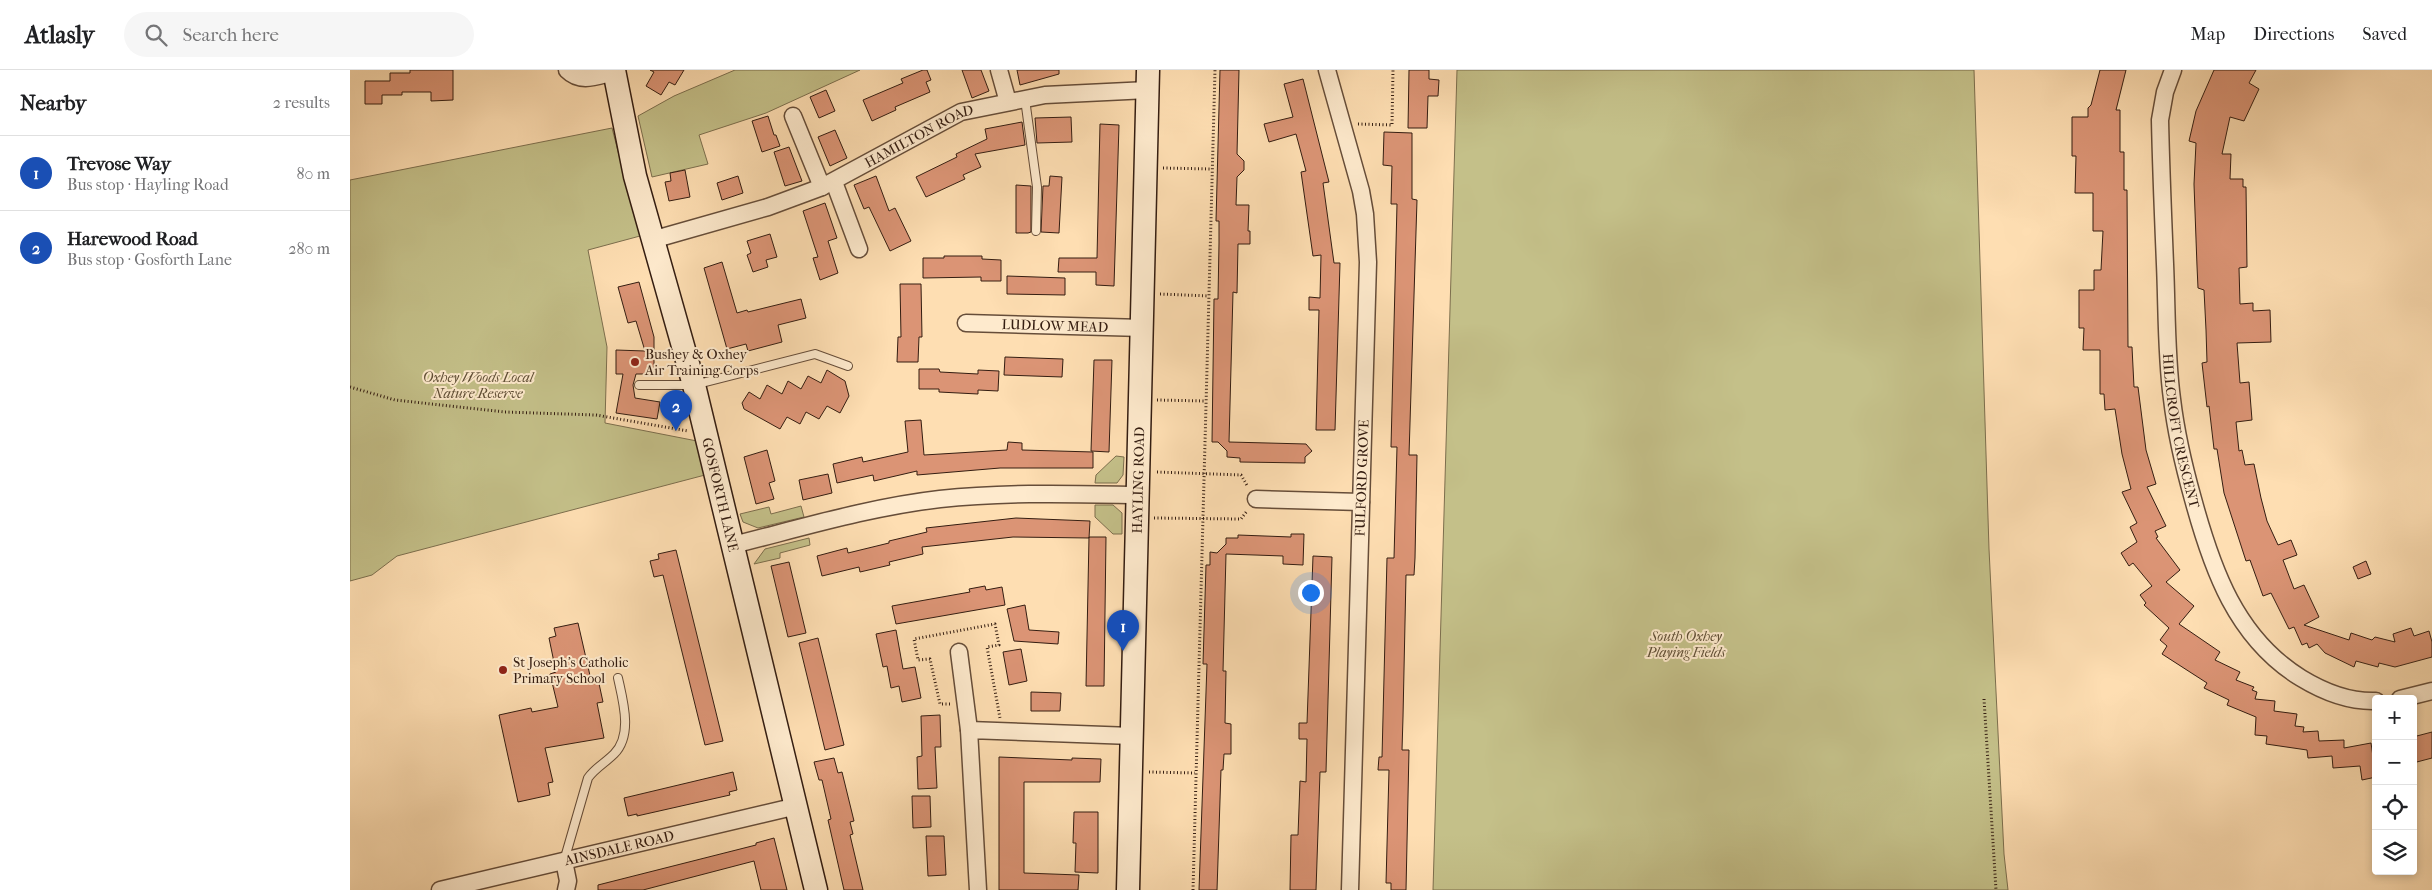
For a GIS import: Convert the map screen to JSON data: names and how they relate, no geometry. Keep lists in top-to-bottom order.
{
  "streets": {
    "street": [
      "HAMILTON ROAD",
      "LUDLOW MEAD",
      "HILLCROFT CRESCENT",
      "FULFORD GROVE",
      "HAYLING ROAD",
      "GOSFORTH LANE",
      "AINSDALE ROAD"
    ]
  },
  "crossings": [
    ["HAMILTON ROAD", "HAYLING ROAD"],
    ["HAMILTON ROAD", "GOSFORTH LANE"],
    ["LUDLOW MEAD", "HAYLING ROAD"],
    ["GOSFORTH LANE", "AINSDALE ROAD"]
  ],
  "parks": ["Oxhey Woods Local Nature Reserve", "South Oxhey Playing Fields"],
  "places": ["Bushey & Oxhey Air Training Corps", "St Joseph's Catholic Primary School"],
  "page": {
    "header": "Atlasly",
    "search": "Search here",
    "nav": ["Map", "Directions", "Saved"],
    "heading": ["Nearby", "2 results"],
    "list": [
      {
        "mark": "1",
        "name": "Trevose Way",
        "note": "Bus stop · Hayling Road",
        "value": "80 m"
      },
      {
        "mark": "2",
        "name": "Harewood Road",
        "note": "Bus stop · Gosforth Lane",
        "value": "280 m"
      }
    ],
    "pins": ["2", "1"],
    "map_buttons": ["+", "−"]
  }
}
